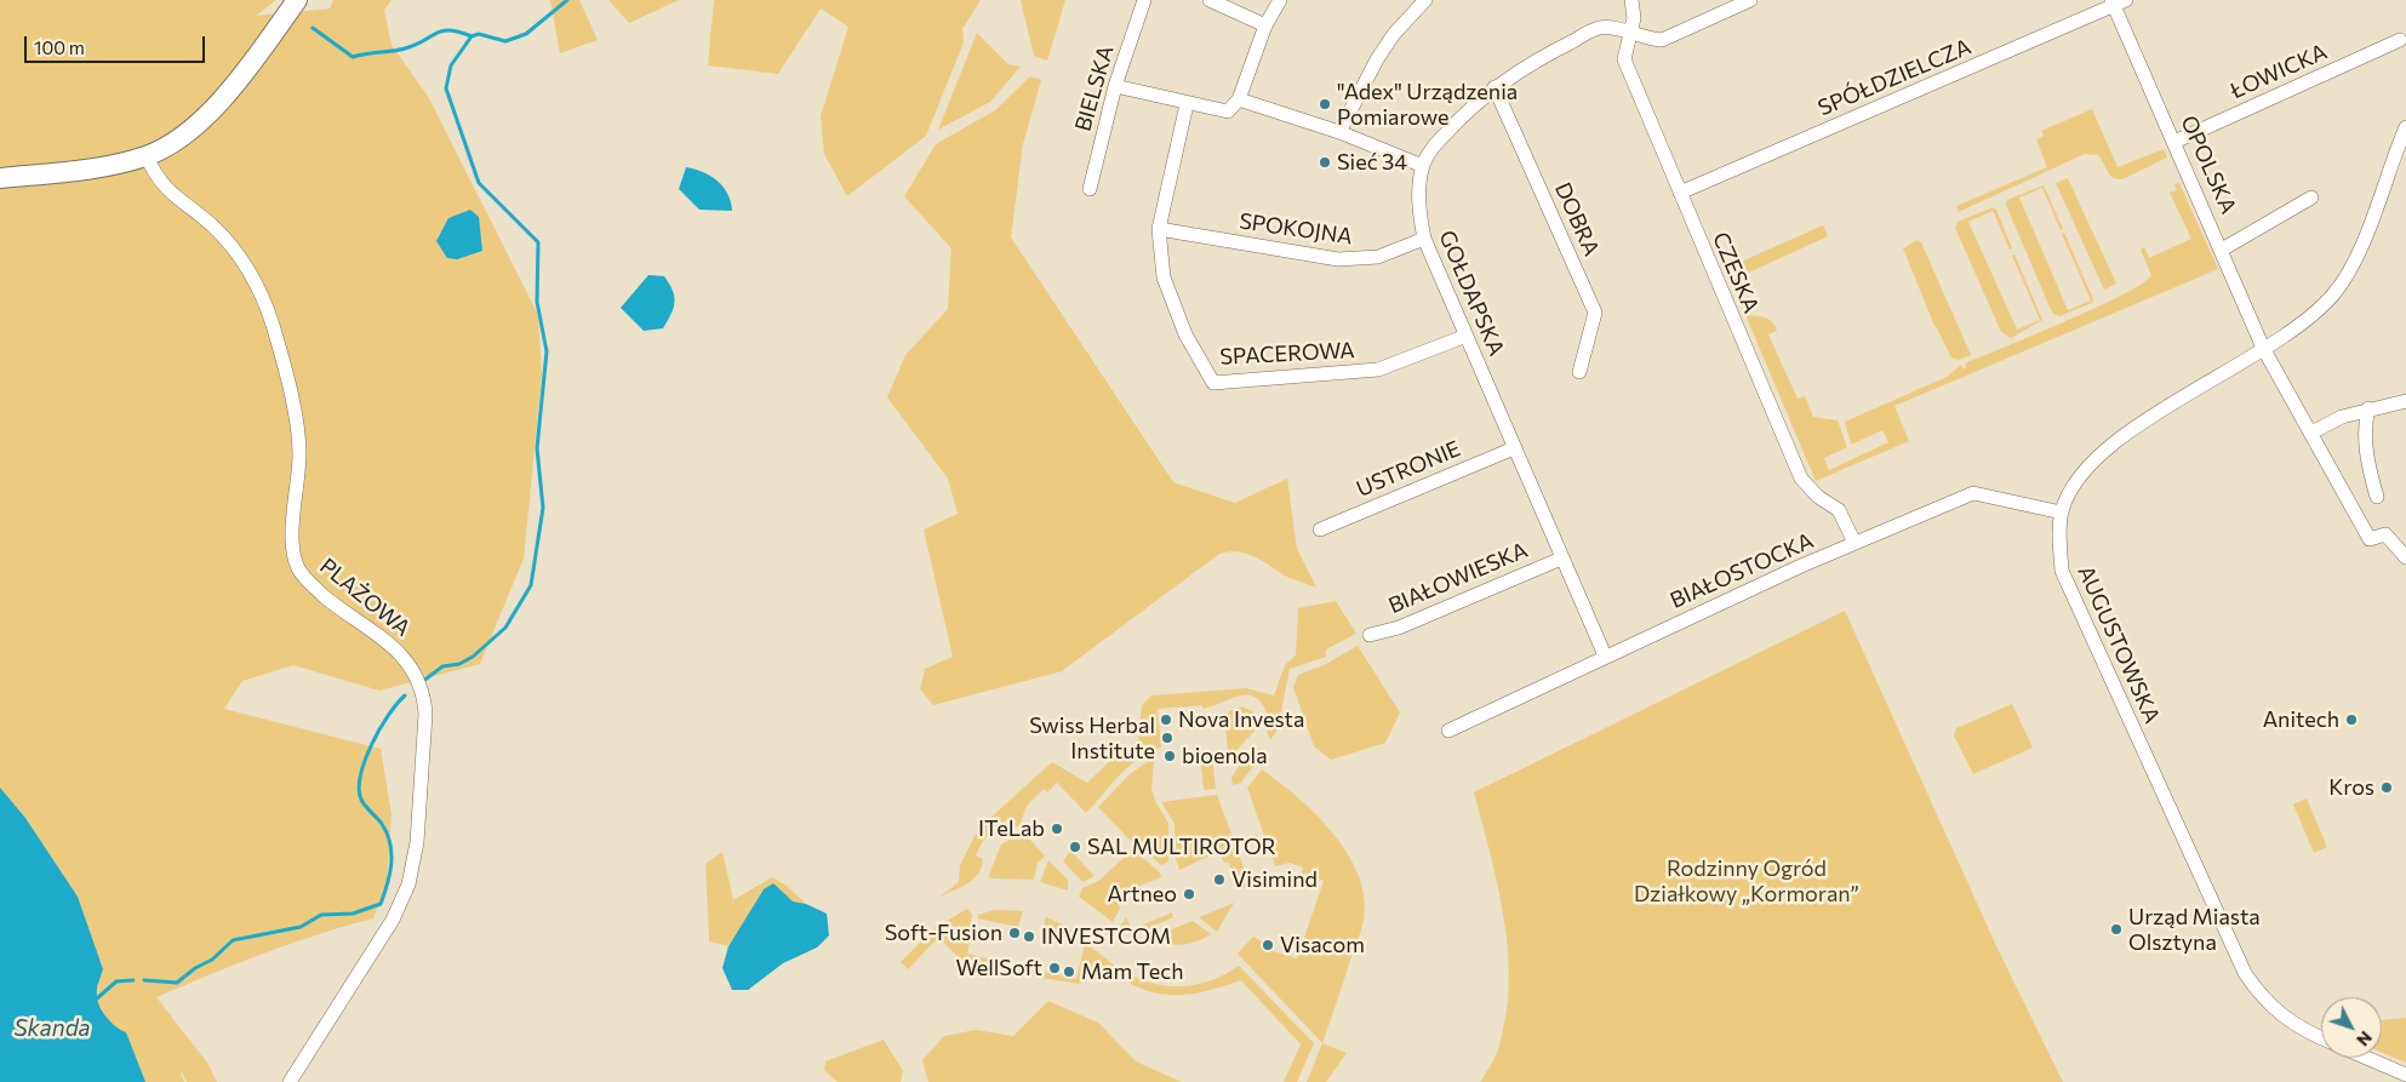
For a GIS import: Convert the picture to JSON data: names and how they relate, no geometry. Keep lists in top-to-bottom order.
{
  "streets": {
    "street": [
      "ŁOWICKA",
      "SPÓŁDZIELCZA",
      "BIELSKA",
      "OPOLSKA",
      "DOBRA",
      "SPOKOJNA",
      "CZESKA",
      "GOŁDAPSKA",
      "SPACEROWA",
      "USTRONIE",
      "BIAŁOSTOCKA",
      "BIAŁOWIESKA",
      "PLAŻOWA",
      "AUGUSTOWSKA"
    ]
  },
  "crossings": [
    ["ŁOWICKA", "OPOLSKA"],
    ["SPÓŁDZIELCZA", "OPOLSKA"],
    ["SPÓŁDZIELCZA", "CZESKA"],
    ["OPOLSKA", "AUGUSTOWSKA"],
    ["DOBRA", "GOŁDAPSKA"],
    ["SPOKOJNA", "GOŁDAPSKA"],
    ["SPOKOJNA", "SPACEROWA"],
    ["CZESKA", "GOŁDAPSKA"],
    ["CZESKA", "BIAŁOSTOCKA"],
    ["GOŁDAPSKA", "SPACEROWA"],
    ["GOŁDAPSKA", "USTRONIE"],
    ["GOŁDAPSKA", "BIAŁOSTOCKA"],
    ["GOŁDAPSKA", "BIAŁOWIESKA"],
    ["BIAŁOSTOCKA", "AUGUSTOWSKA"]
  ],
  "water": ["Skanda"],
  "parks": ["Rodzinny Ogród Działkowy „Kormoran”"],
  "places": [
    "\"Adex\" Urządzenia Pomiarowe",
    "Sieć 34",
    "Nova Investa",
    "Anitech",
    "Swiss Herbal Institute",
    "bioenola",
    "Kros",
    "ITeLab",
    "SAL MULTIROTOR",
    "Visimind",
    "Artneo",
    "Urząd Miasta Olsztyna",
    "Soft-Fusion",
    "INVESTCOM",
    "Visacom",
    "WellSoft",
    "Mam Tech"
  ],
  "scale_bar": "100 m",
  "north": "bottom right"
}
